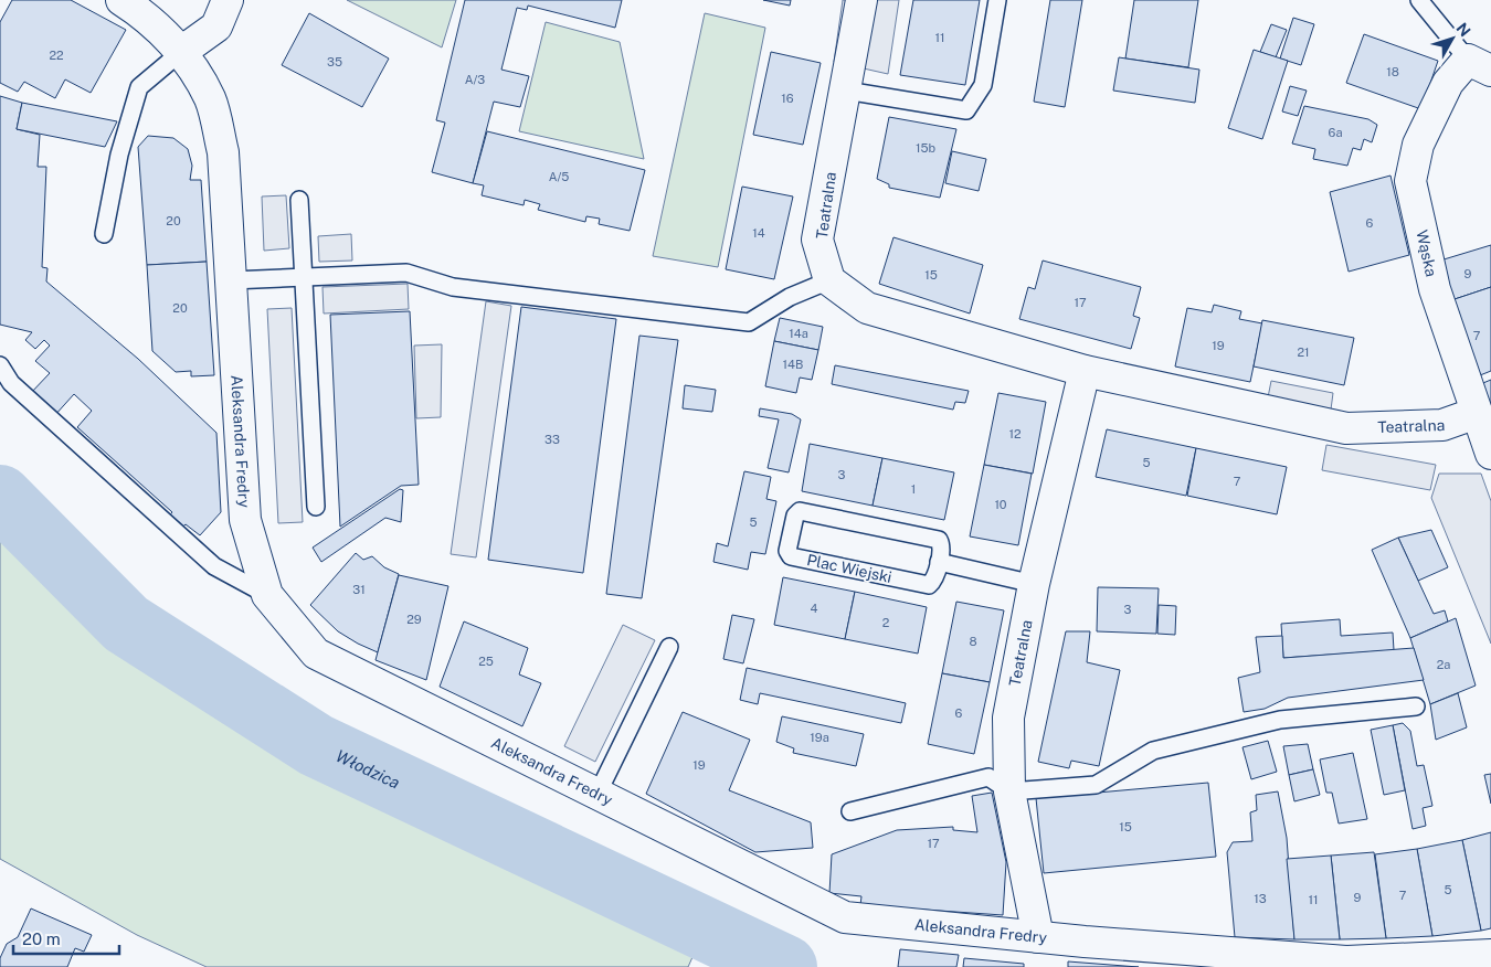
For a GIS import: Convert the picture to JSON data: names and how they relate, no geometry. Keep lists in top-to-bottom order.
{
  "streets": {
    "street": ["Teatralna", "Wąska", "Aleksandra Fredry"],
    "lane": ["Plac Wiejski"]
  },
  "crossings": [
    ["Teatralna", "Wąska"],
    ["Teatralna", "Aleksandra Fredry"]
  ],
  "water": ["Włodzica"],
  "house_numbers": [
    "11",
    "22",
    "35",
    "18",
    "A/3",
    "16",
    "6a",
    "15b",
    "A/5",
    "20",
    "6",
    "14",
    "9",
    "15",
    "17",
    "20",
    "14a",
    "7",
    "19",
    "21",
    "14B",
    "12",
    "33",
    "5",
    "3",
    "7",
    "1",
    "10",
    "5",
    "31",
    "4",
    "3",
    "29",
    "2",
    "8",
    "25",
    "2a",
    "6",
    "19a",
    "19",
    "15",
    "17",
    "5",
    "7",
    "9",
    "13",
    "11"
  ],
  "scale_bar": "20 m",
  "north": "top right"
}
